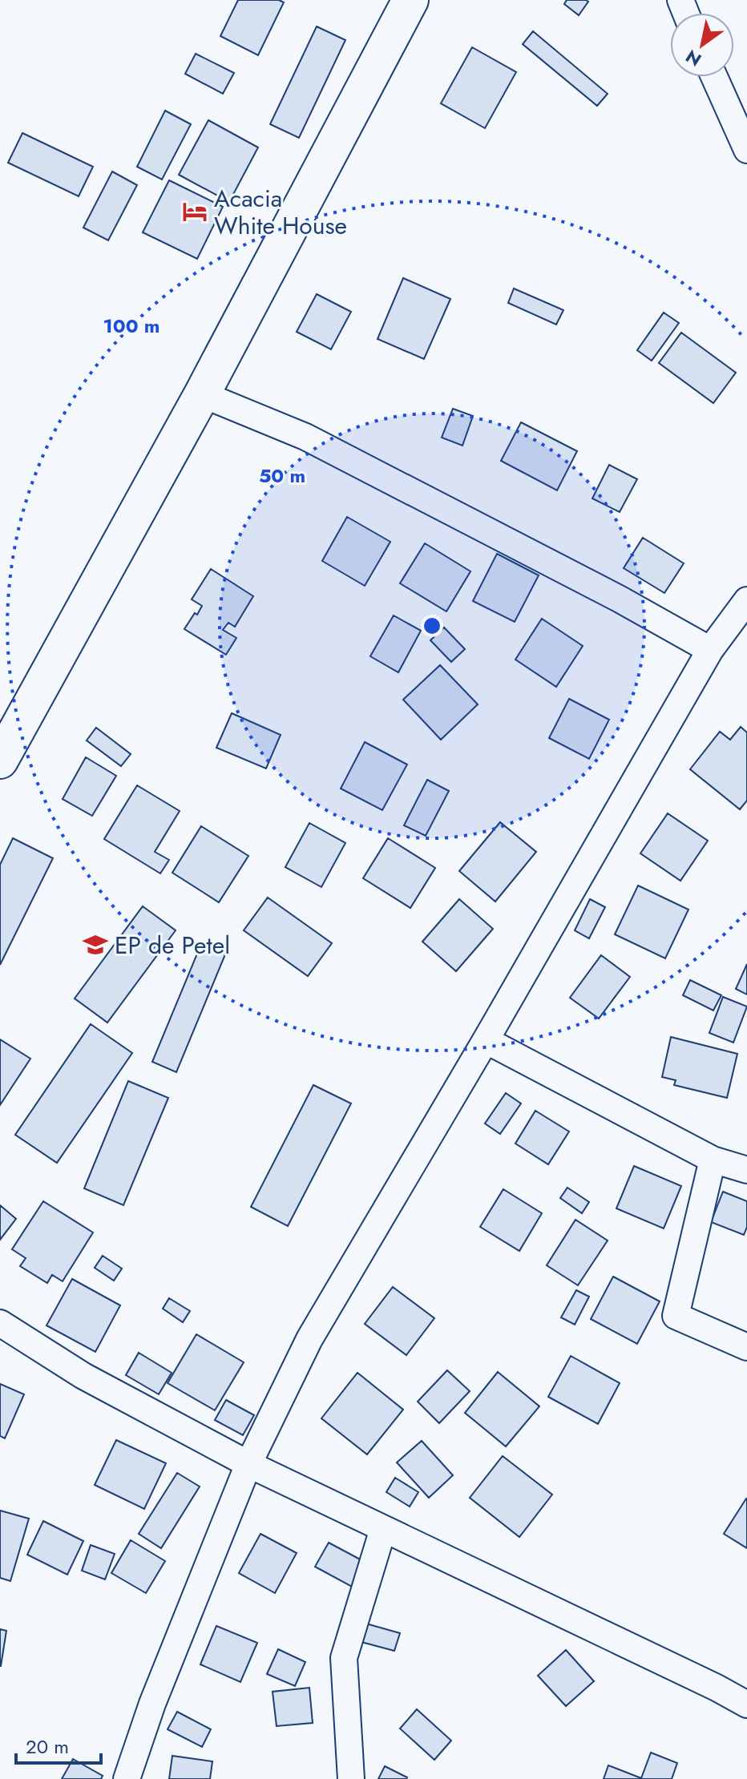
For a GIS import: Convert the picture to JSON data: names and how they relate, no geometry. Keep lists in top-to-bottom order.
{
  "places": {
    "hotel": ["Acacia White House"],
    "school or university": ["EP de Petel"]
  },
  "scale_bar": "20 m",
  "north": "bottom left",
  "rings": ["100 m", "50 m"]
}
